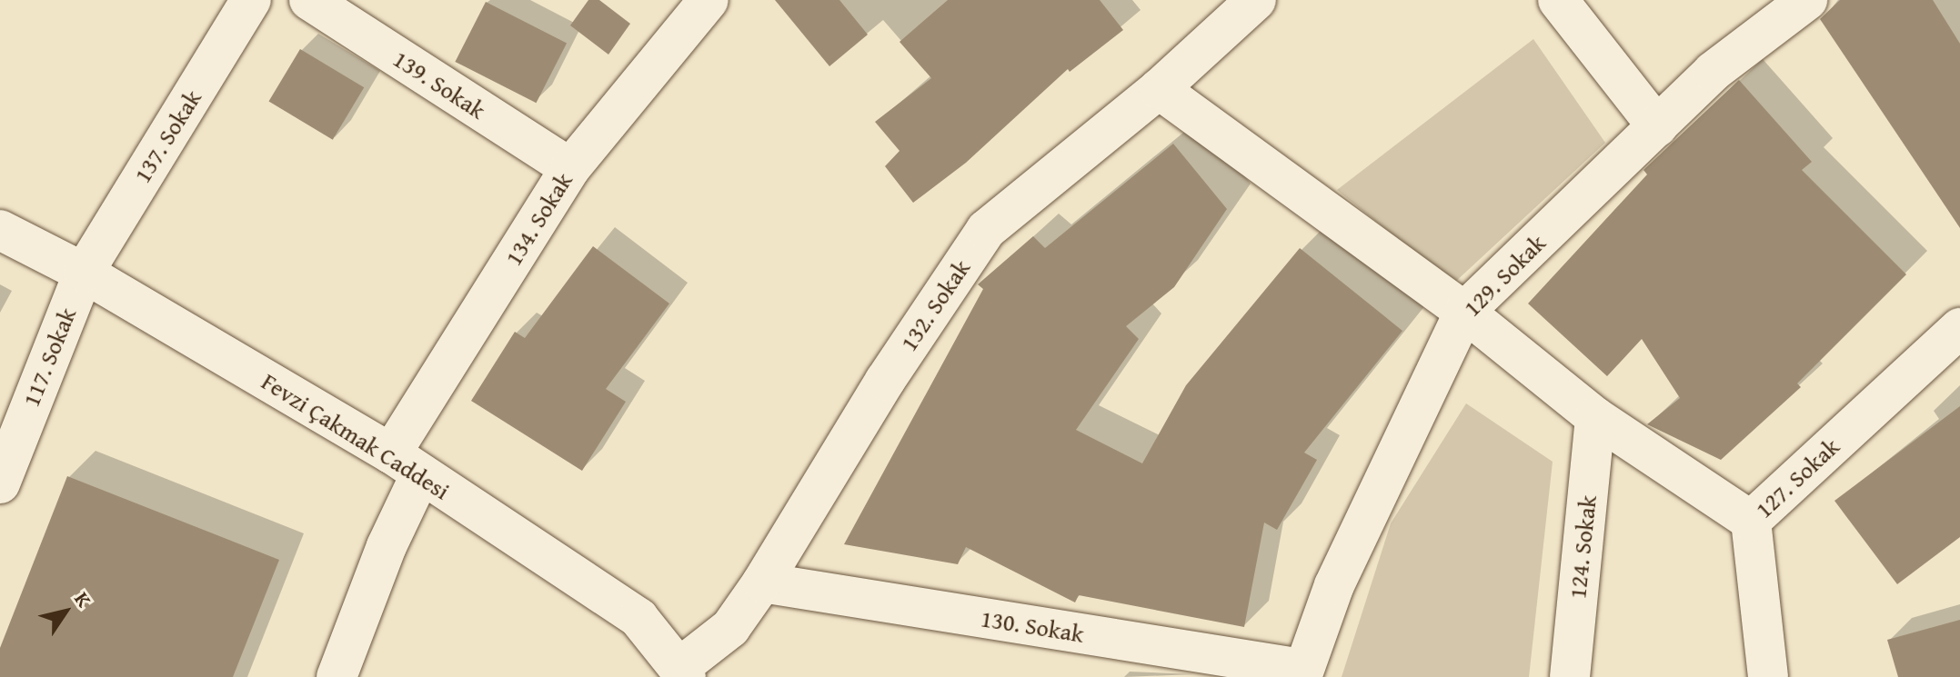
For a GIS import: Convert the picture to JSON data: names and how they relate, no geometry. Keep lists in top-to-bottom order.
{
  "streets": {
    "street": [
      "139. Sokak",
      "137. Sokak",
      "134. Sokak",
      "129. Sokak",
      "132. Sokak",
      "117. Sokak",
      "Fevzi Çakmak Caddesi",
      "127. Sokak",
      "124. Sokak",
      "130. Sokak"
    ]
  },
  "crossings": [
    ["139. Sokak", "134. Sokak"],
    ["137. Sokak", "117. Sokak"],
    ["137. Sokak", "Fevzi Çakmak Caddesi"],
    ["134. Sokak", "Fevzi Çakmak Caddesi"],
    ["129. Sokak", "130. Sokak"],
    ["132. Sokak", "Fevzi Çakmak Caddesi"],
    ["132. Sokak", "130. Sokak"],
    ["117. Sokak", "Fevzi Çakmak Caddesi"]
  ],
  "north": "top right"
}
